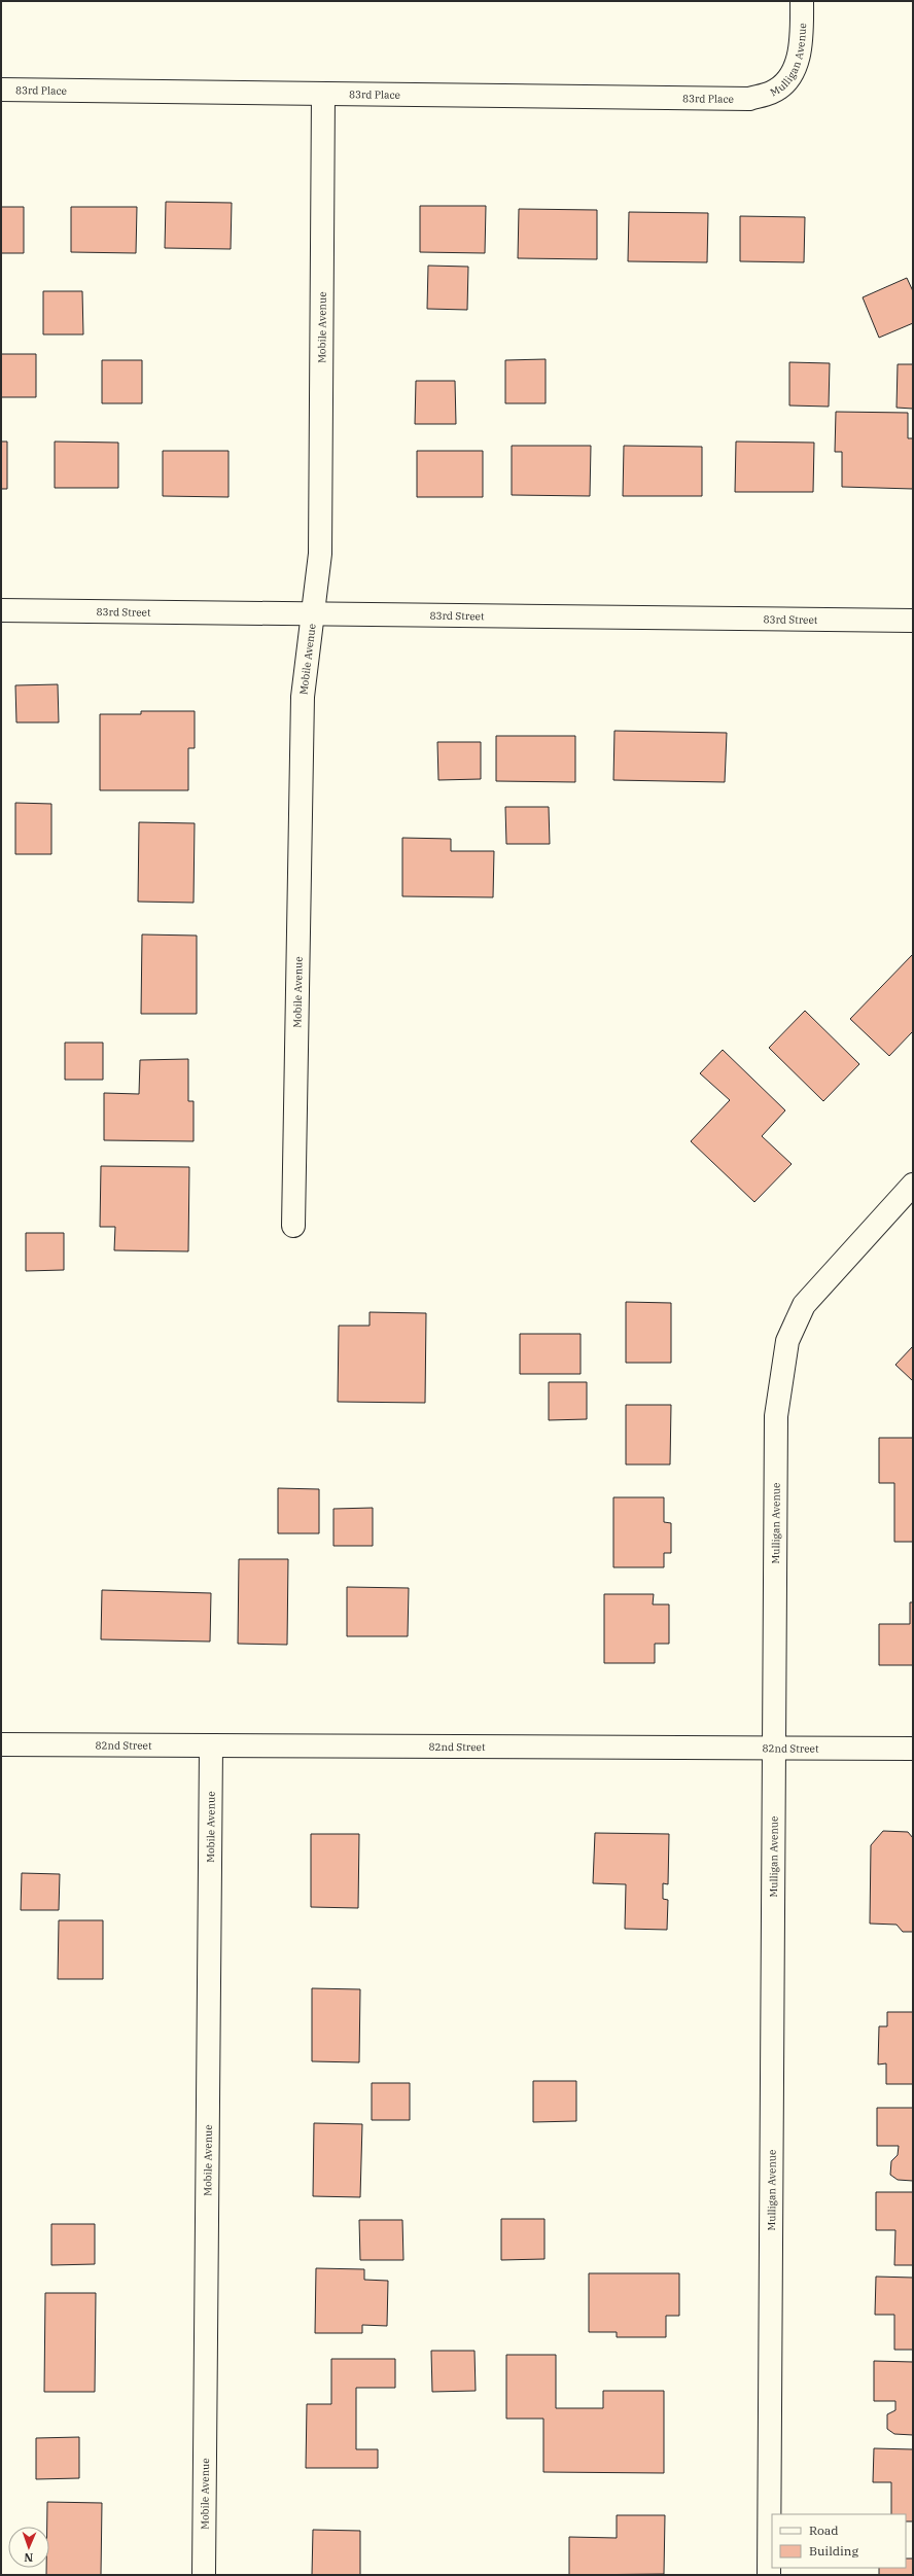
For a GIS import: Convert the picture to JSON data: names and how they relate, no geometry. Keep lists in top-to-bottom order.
{
  "streets": {
    "street": [
      "Mulligan Avenue",
      "83rd Place",
      "Mobile Avenue",
      "83rd Street",
      "82nd Street"
    ]
  },
  "crossings": [
    ["Mulligan Avenue", "83rd Place"],
    ["Mulligan Avenue", "82nd Street"],
    ["83rd Place", "Mobile Avenue"],
    ["Mobile Avenue", "83rd Street"],
    ["Mobile Avenue", "82nd Street"]
  ],
  "legend": ["Road", "Building"],
  "north": "bottom"
}
